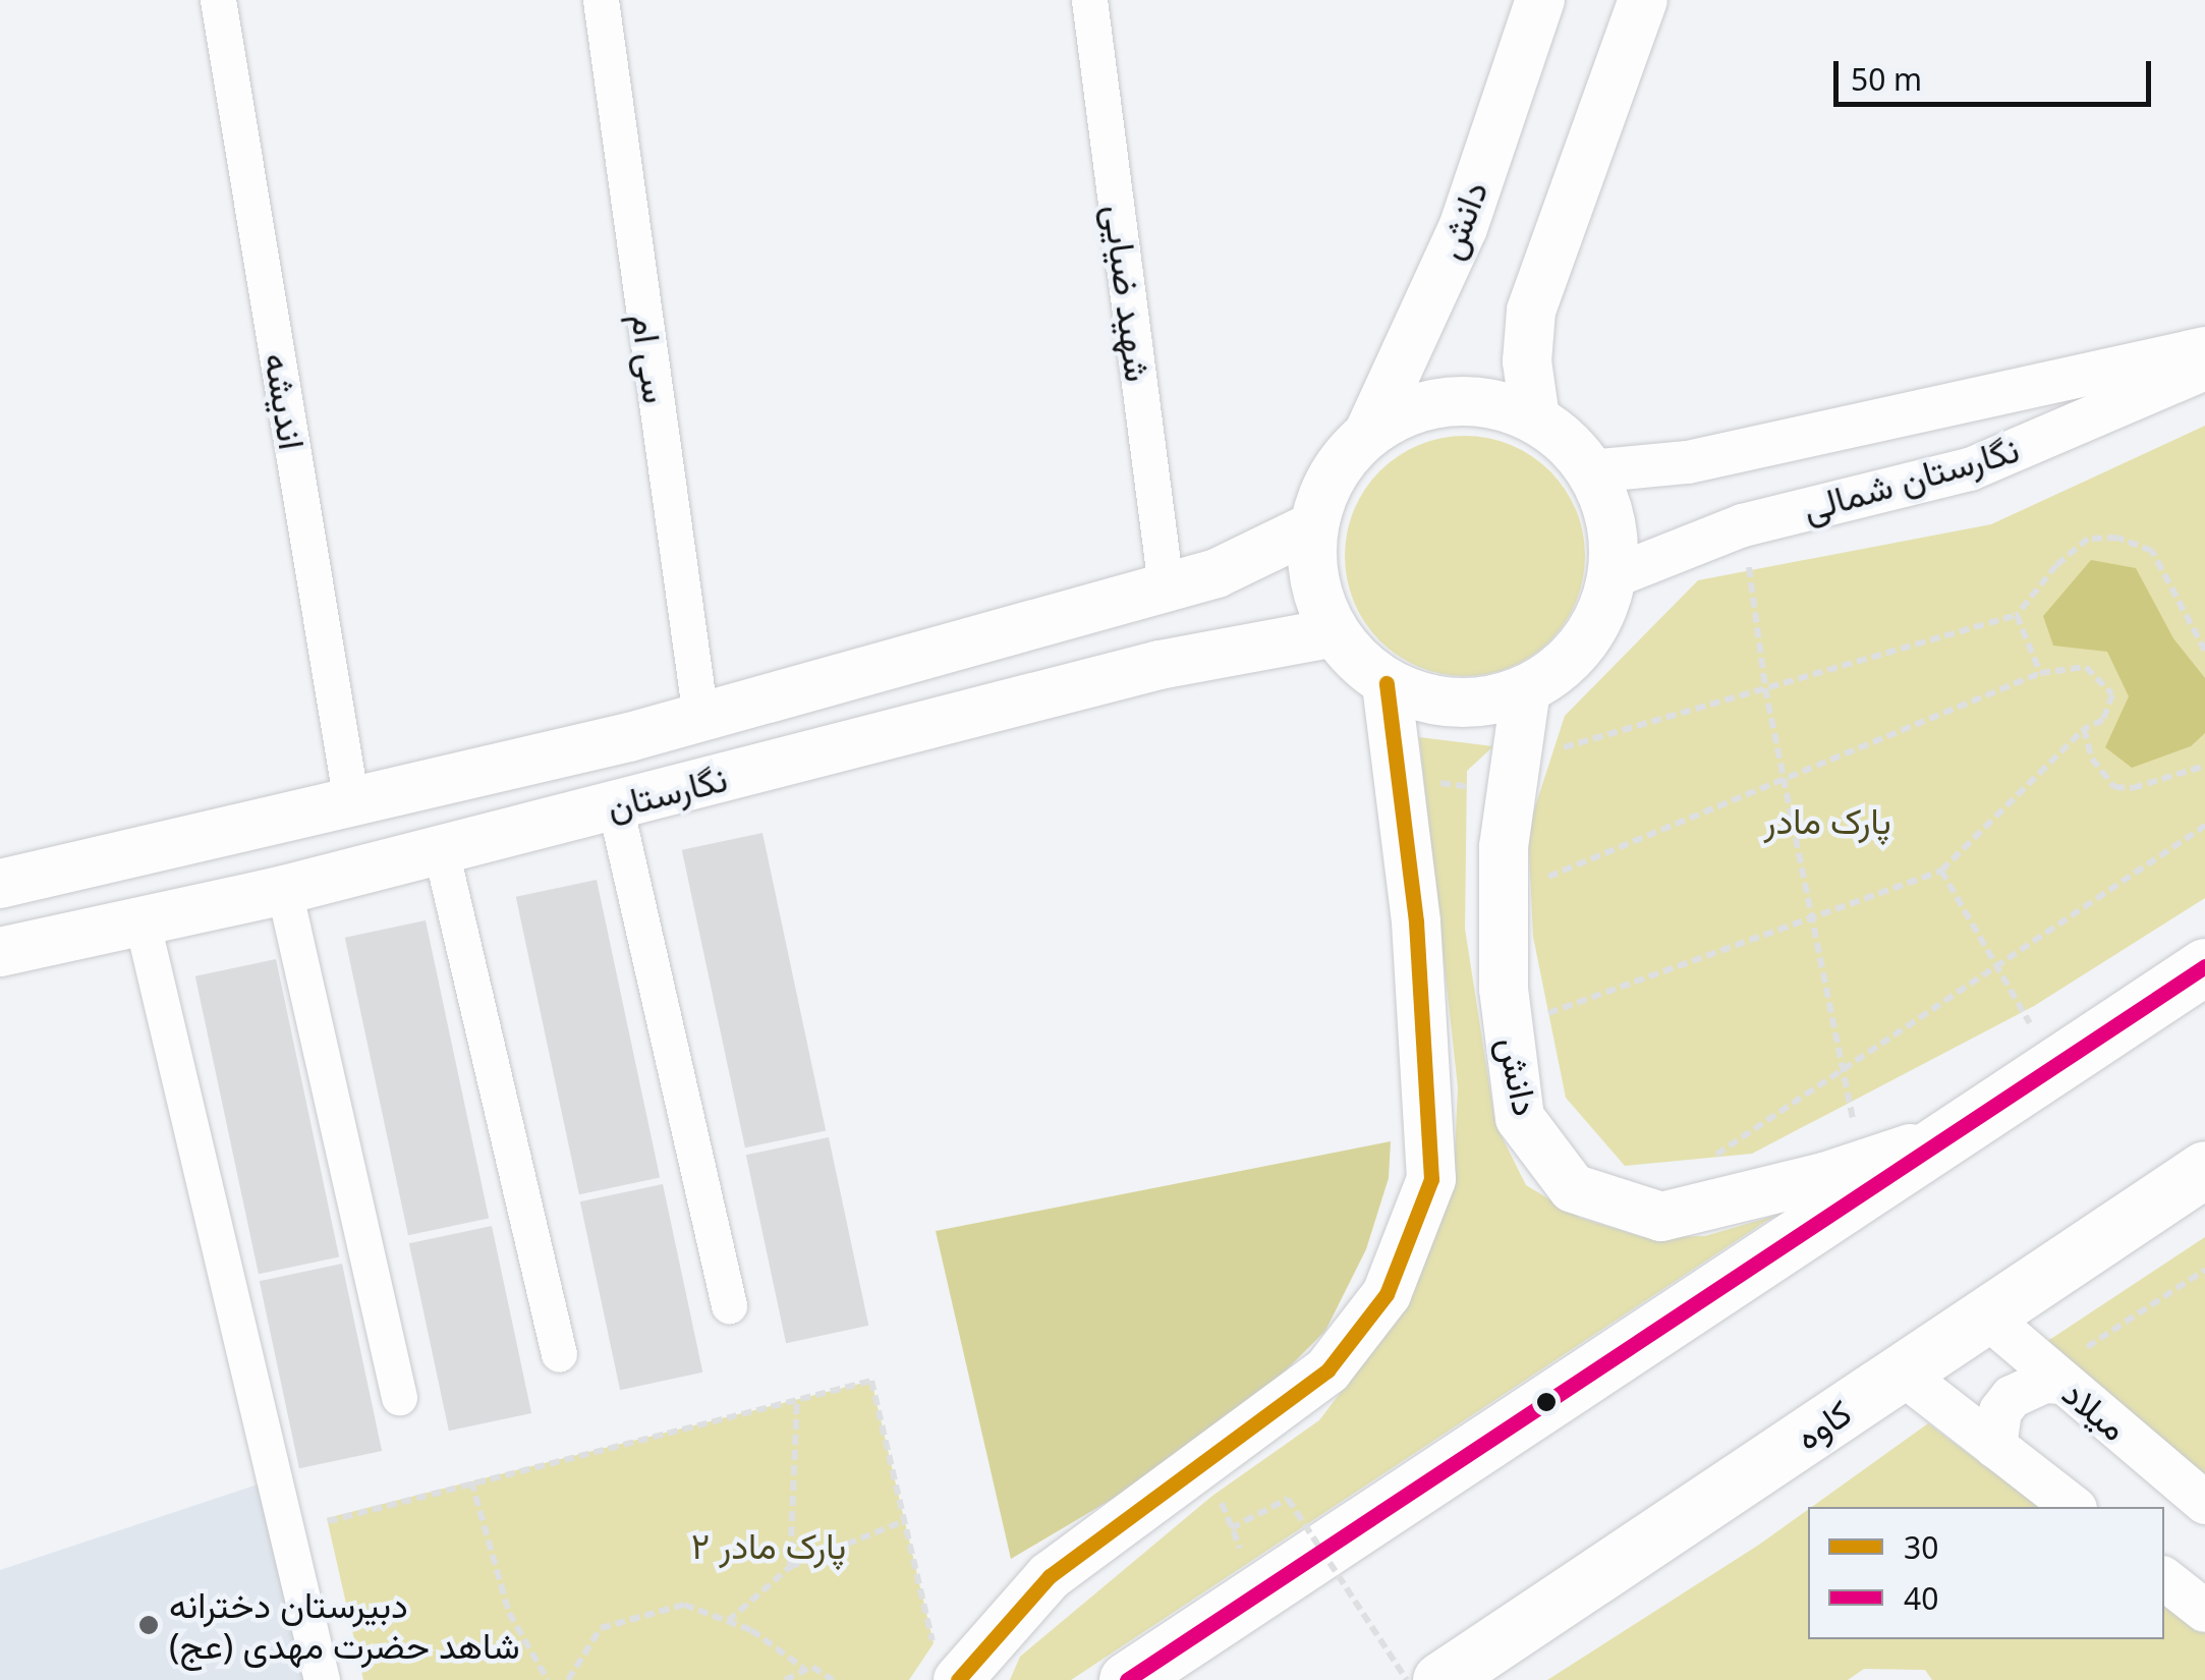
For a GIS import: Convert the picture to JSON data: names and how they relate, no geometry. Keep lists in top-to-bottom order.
{
  "streets": {
    "main road": ["دانش", "نگارستان", "کاوه"],
    "street": [
      "شهید ضیایی",
      "سی ام",
      "اندیشه",
      "نگارستان شمالی",
      "میلاد"
    ]
  },
  "crossings": [
    ["دانش", "نگارستان شمالی"],
    ["دانش", "نگارستان"],
    ["شهید ضیایی", "نگارستان"],
    ["سی ام", "نگارستان"],
    ["اندیشه", "نگارستان"],
    ["نگارستان شمالی", "نگارستان"],
    ["میلاد", "کاوه"]
  ],
  "parks": ["پارک مادر", "پارک مادر ۲"],
  "places": ["دبیرستان دخترانه شاهد حضرت مهدی (عج)"],
  "lines": ["transit line 30", "transit line 40"],
  "legend": ["30", "40"],
  "scale_bar": "50 m"
}
